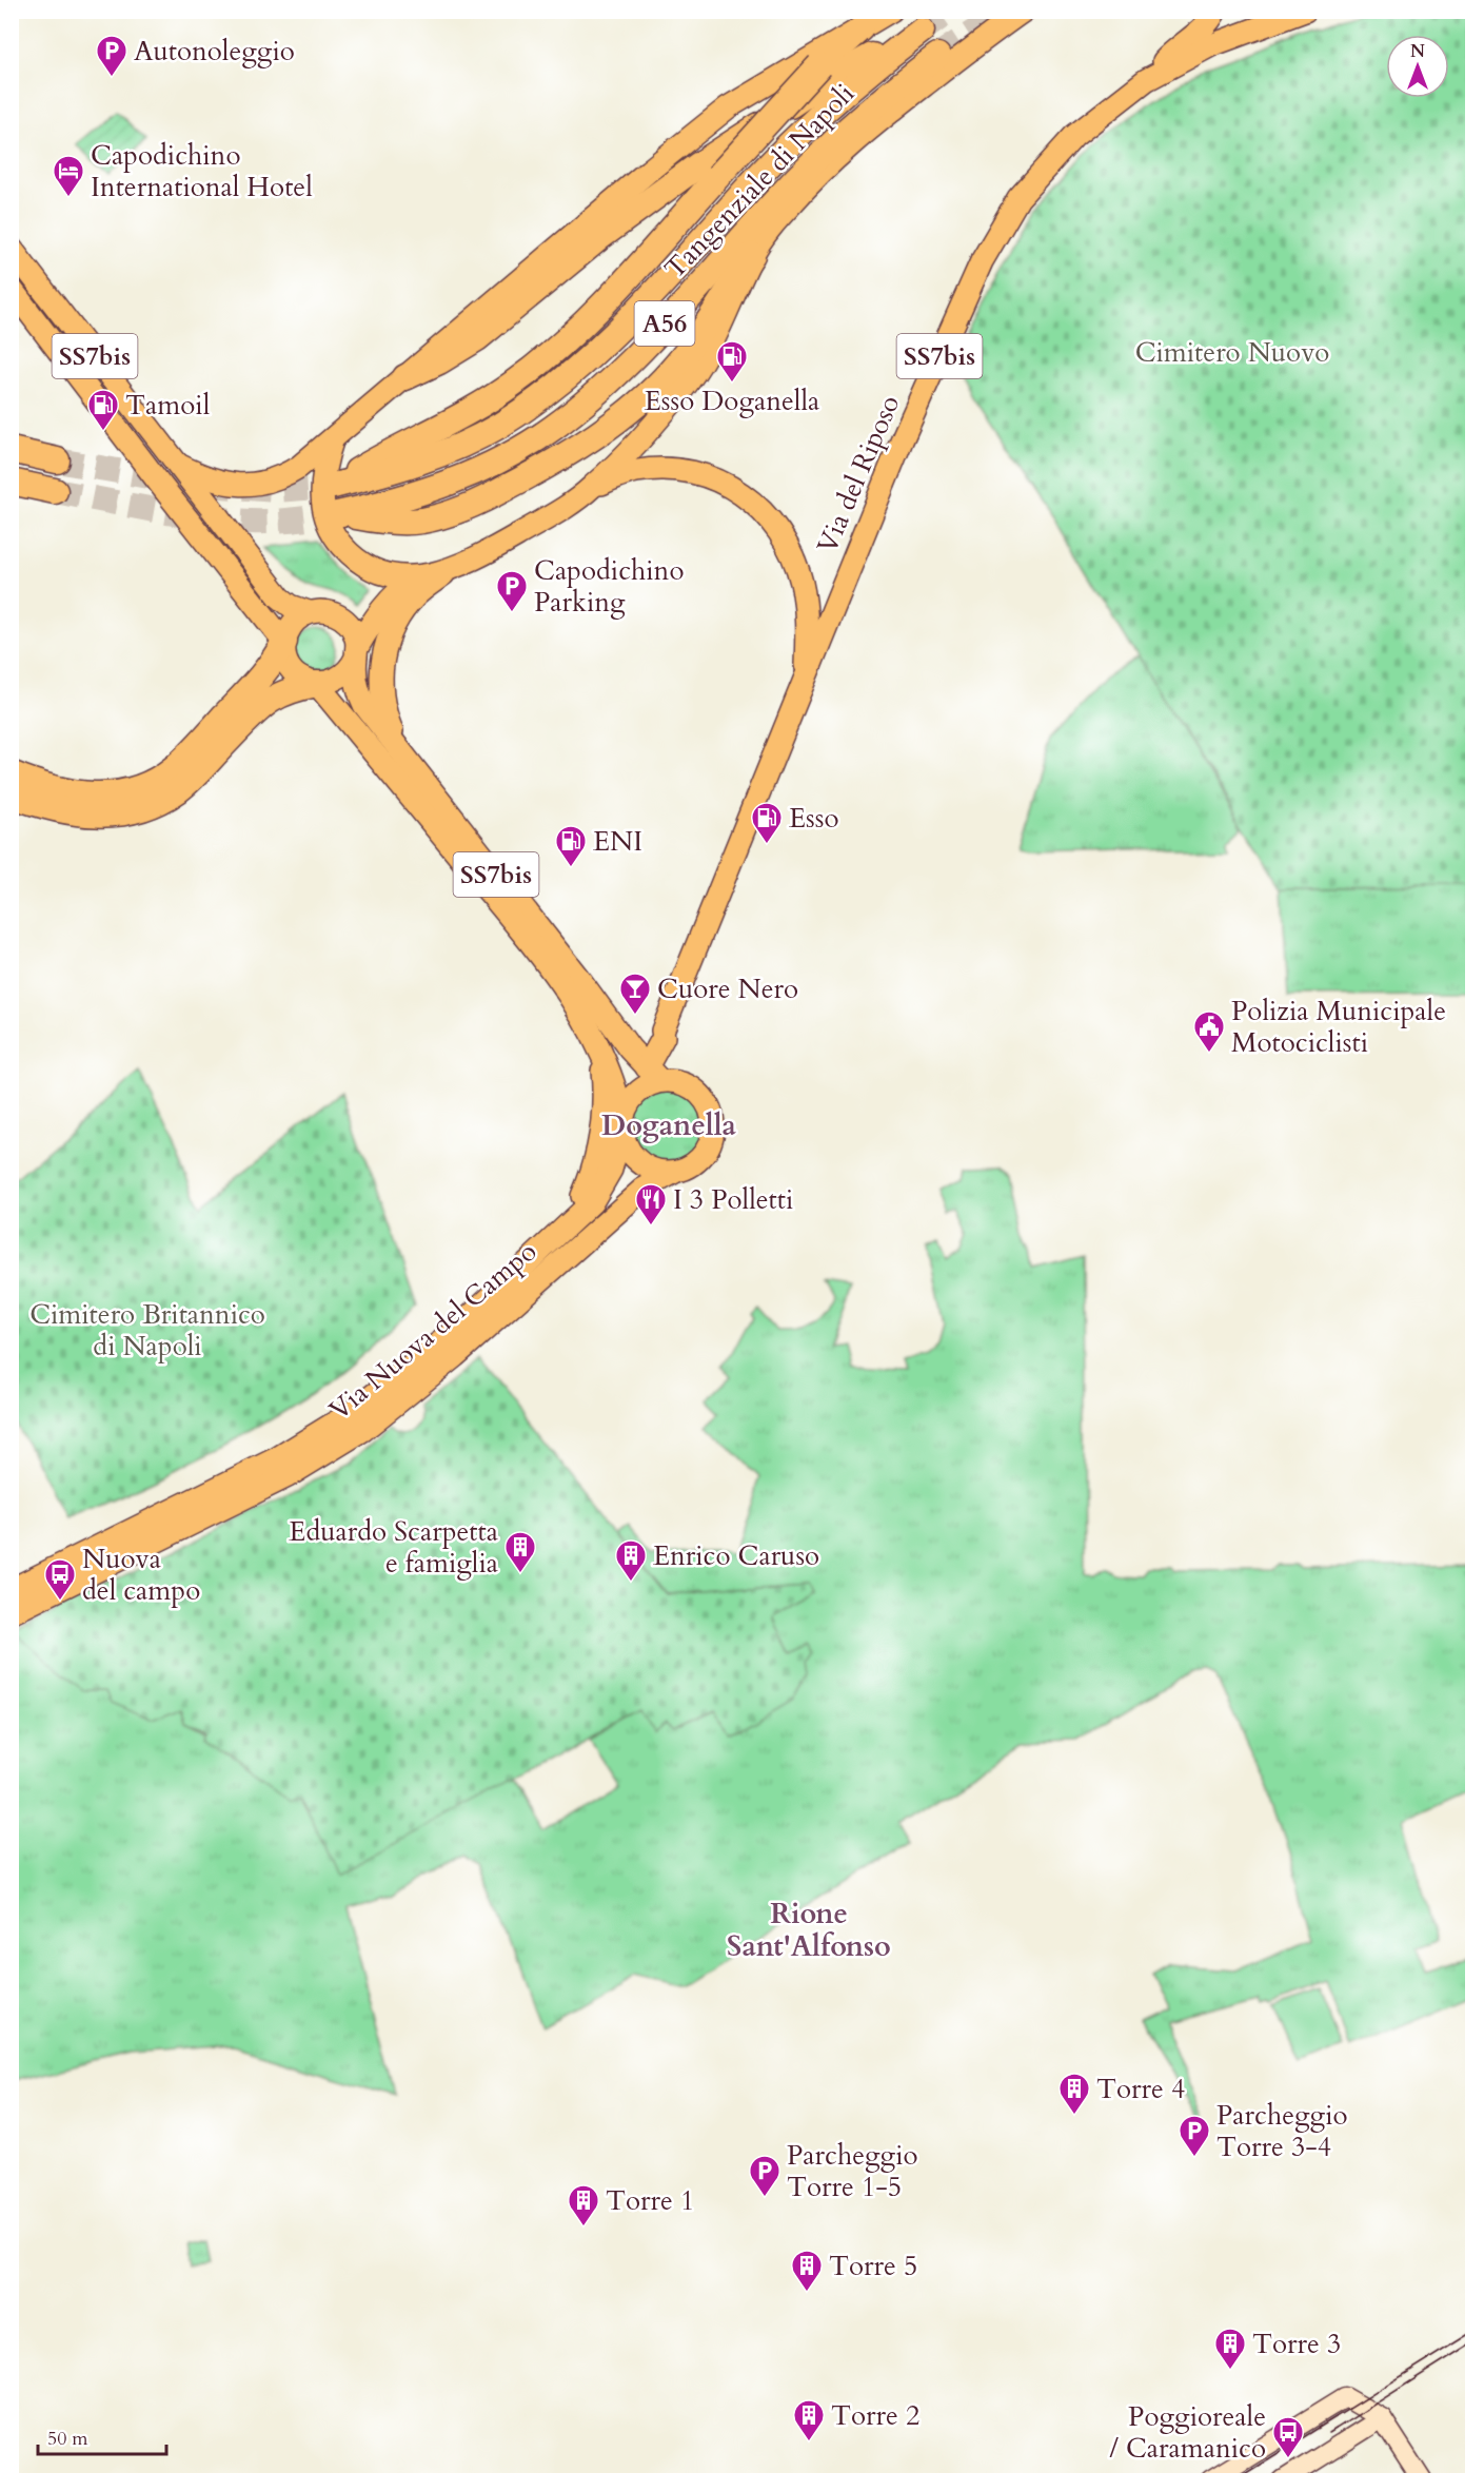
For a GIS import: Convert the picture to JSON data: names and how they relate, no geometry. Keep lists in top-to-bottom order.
{
  "streets": {
    "highway": ["Tangenziale di Napoli", "A56"],
    "main road": ["SS7bis", "Via del Riposo", "Via Nuova del Campo"]
  },
  "crossings": [
    ["SS7bis", "Via del Riposo"],
    ["SS7bis", "Via Nuova del Campo"],
    ["Via del Riposo", "Via Nuova del Campo"]
  ],
  "districts": ["Doganella", "Rione Sant'Alfonso"],
  "parks": ["Cimitero Nuovo", "Cimitero Britannico di Napoli"],
  "places": {
    "parking": [
      "Autonoleggio",
      "Capodichino Parking",
      "Parcheggio Torre 3-4",
      "Parcheggio Torre 1-5"
    ],
    "hotel": ["Capodichino International Hotel"],
    "fuel station": [
      "Esso Doganella",
      "Tamoil",
      "Esso",
      "ENI"
    ],
    "bar": ["Cuore Nero"],
    "public building": ["Polizia Municipale Motociclisti"],
    "restaurant": ["I 3 Polletti"],
    "building": [
      "Eduardo Scarpetta e famiglia",
      "Enrico Caruso",
      "Torre 4",
      "Torre 1",
      "Torre 5",
      "Torre 3",
      "Torre 2"
    ],
    "bus stop": ["Nuova del campo", "Poggioreale / Caramanico"]
  },
  "scale_bar": "50 m",
  "north": "top"
}
